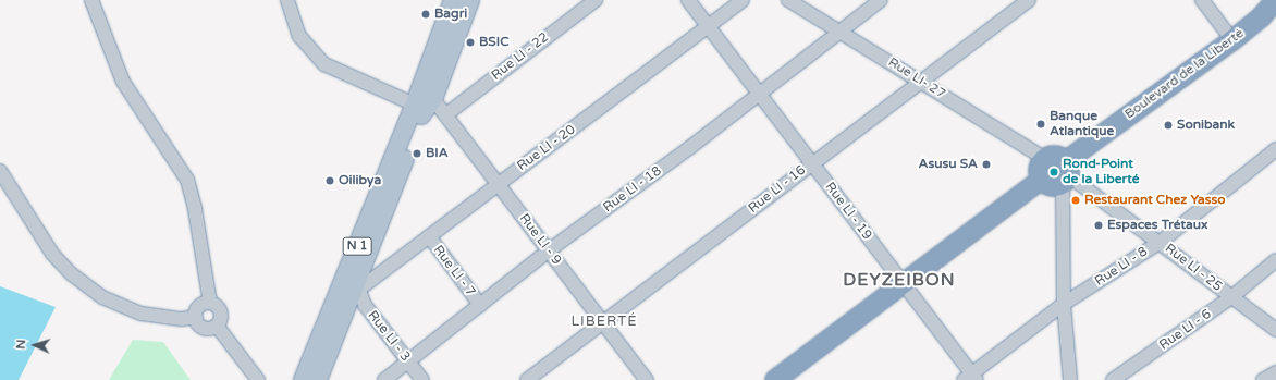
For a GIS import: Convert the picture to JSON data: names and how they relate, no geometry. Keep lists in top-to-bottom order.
{
  "streets": {
    "highway": ["Boulevard de la Liberté"],
    "main road": ["N 1"],
    "street": [
      "Rue LI - 22",
      "Rue LI- 27",
      "Rue LI - 20",
      "Rue LI - 18",
      "Rue LI - 16",
      "Rue LI - 19",
      "Rue LI - 9",
      "Rue LI - 8",
      "Rue LI - 25",
      "Rue LI - 7",
      "Rue LI - 6",
      "Rue LI - 3"
    ]
  },
  "crossings": [
    ["Rue LI - 22", "Rue LI - 9"],
    ["Boulevard de la Liberté", "Rue LI- 27"],
    ["Boulevard de la Liberté", "Rue LI - 25"],
    ["Rue LI- 27", "Rue LI - 18"],
    ["Rue LI- 27", "Rue LI - 16"],
    ["Rue LI- 27", "Rue LI - 25"],
    ["Rue LI - 20", "Rue LI - 19"],
    ["Rue LI - 20", "Rue LI - 9"],
    ["Rue LI - 20", "Rue LI - 7"],
    ["Rue LI - 20", "Rue LI - 3"],
    ["Rue LI - 18", "Rue LI - 19"],
    ["Rue LI - 18", "Rue LI - 9"],
    ["Rue LI - 18", "Rue LI - 7"],
    ["Rue LI - 18", "Rue LI - 3"],
    ["Rue LI - 16", "Rue LI - 19"],
    ["Rue LI - 16", "Rue LI - 9"],
    ["Rue LI - 19", "Rue LI - 8"],
    ["Rue LI - 8", "Rue LI - 25"],
    ["Rue LI - 25", "Rue LI - 6"]
  ],
  "districts": ["DEYZEIBON", "LIBERTÉ"],
  "places": [
    "Bagri",
    "BSIC",
    "Banque Atlantique",
    "Sonibank",
    "BIA",
    "Asusu SA",
    "Rond-Point de la Liberté",
    "Oilibya",
    "Restaurant Chez Yasso",
    "Espaces Trétaux"
  ],
  "north": "left"
}
